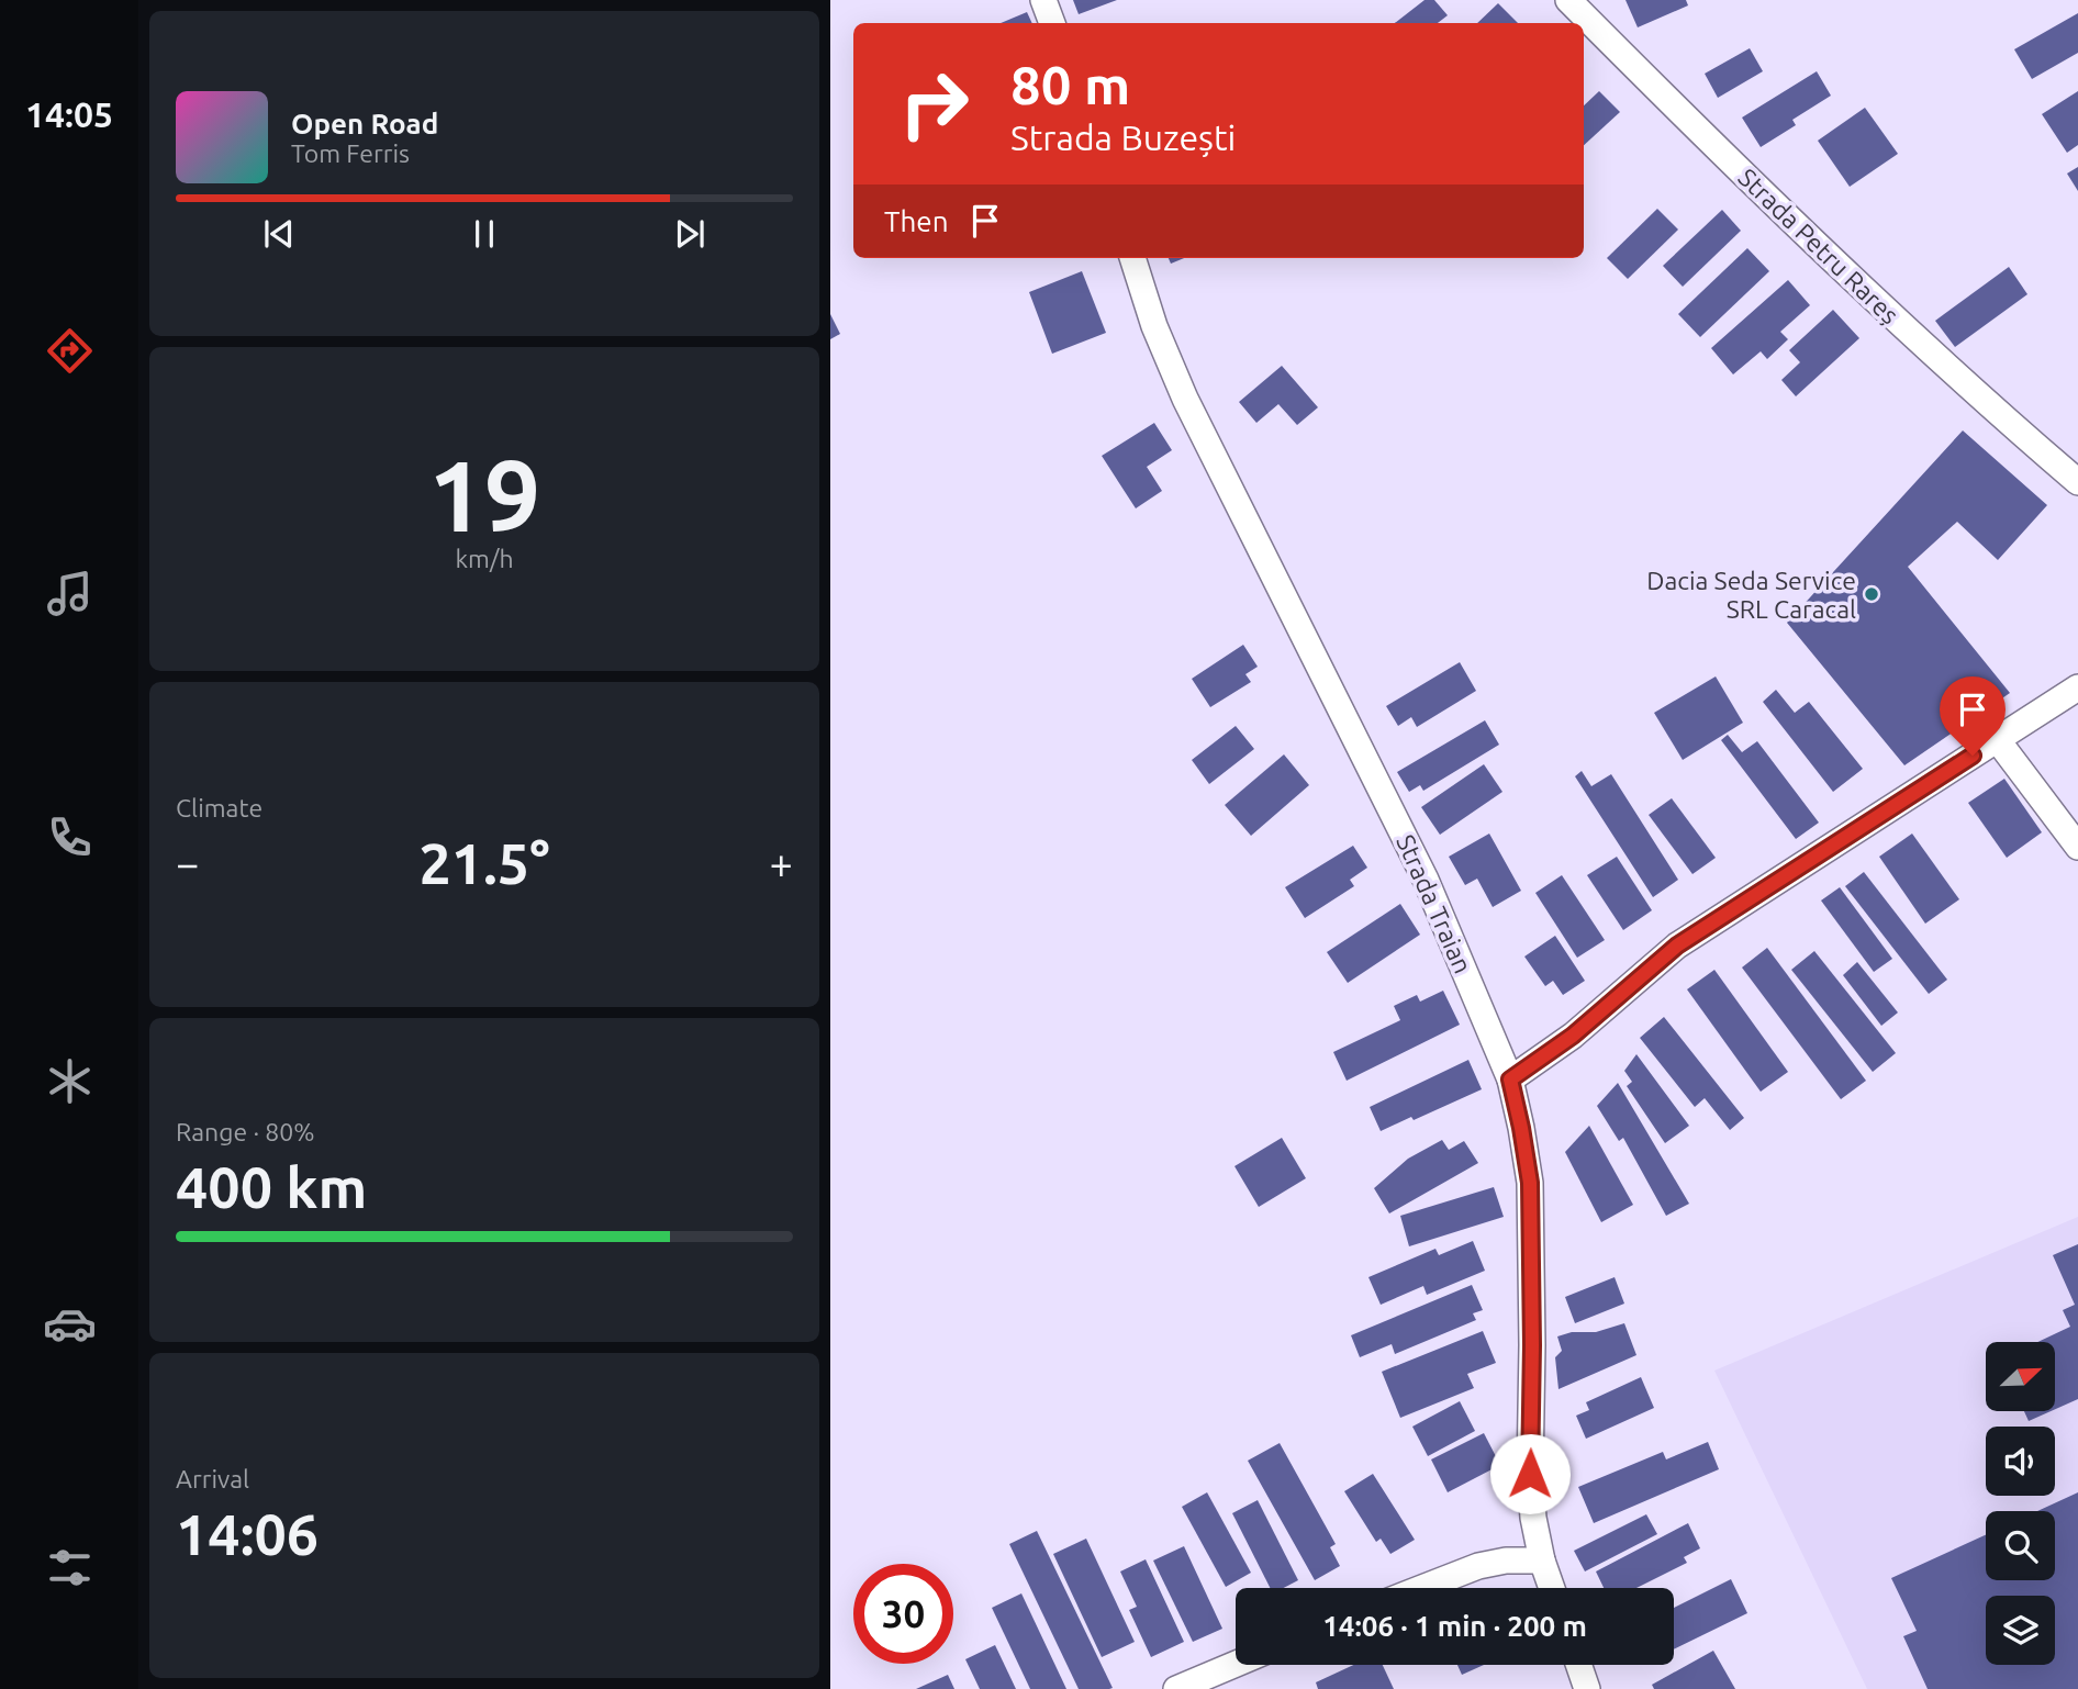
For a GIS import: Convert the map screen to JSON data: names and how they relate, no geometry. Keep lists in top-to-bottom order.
{
  "streets": {
    "street": ["Strada Petru Rareș", "Strada Traian"]
  },
  "places": ["Dacia Seda Service SRL Caracal"],
  "north": "top right",
  "page": {
    "tabs": "14:05",
    "turn": ["80 m", "Strada Buzești"],
    "song": ["Open Road", "Tom Ferris"],
    "then": "Then",
    "tile": [
      ["19", "km/h"],
      "Climate",
      ["Range · 80%", "400 km"],
      ["Arrival", "14:06"]
    ],
    "heat": ["−", "21.5°", "+"],
    "limit": "30",
    "trip": "14:06 · 1 min · 200 m"
  }
}
